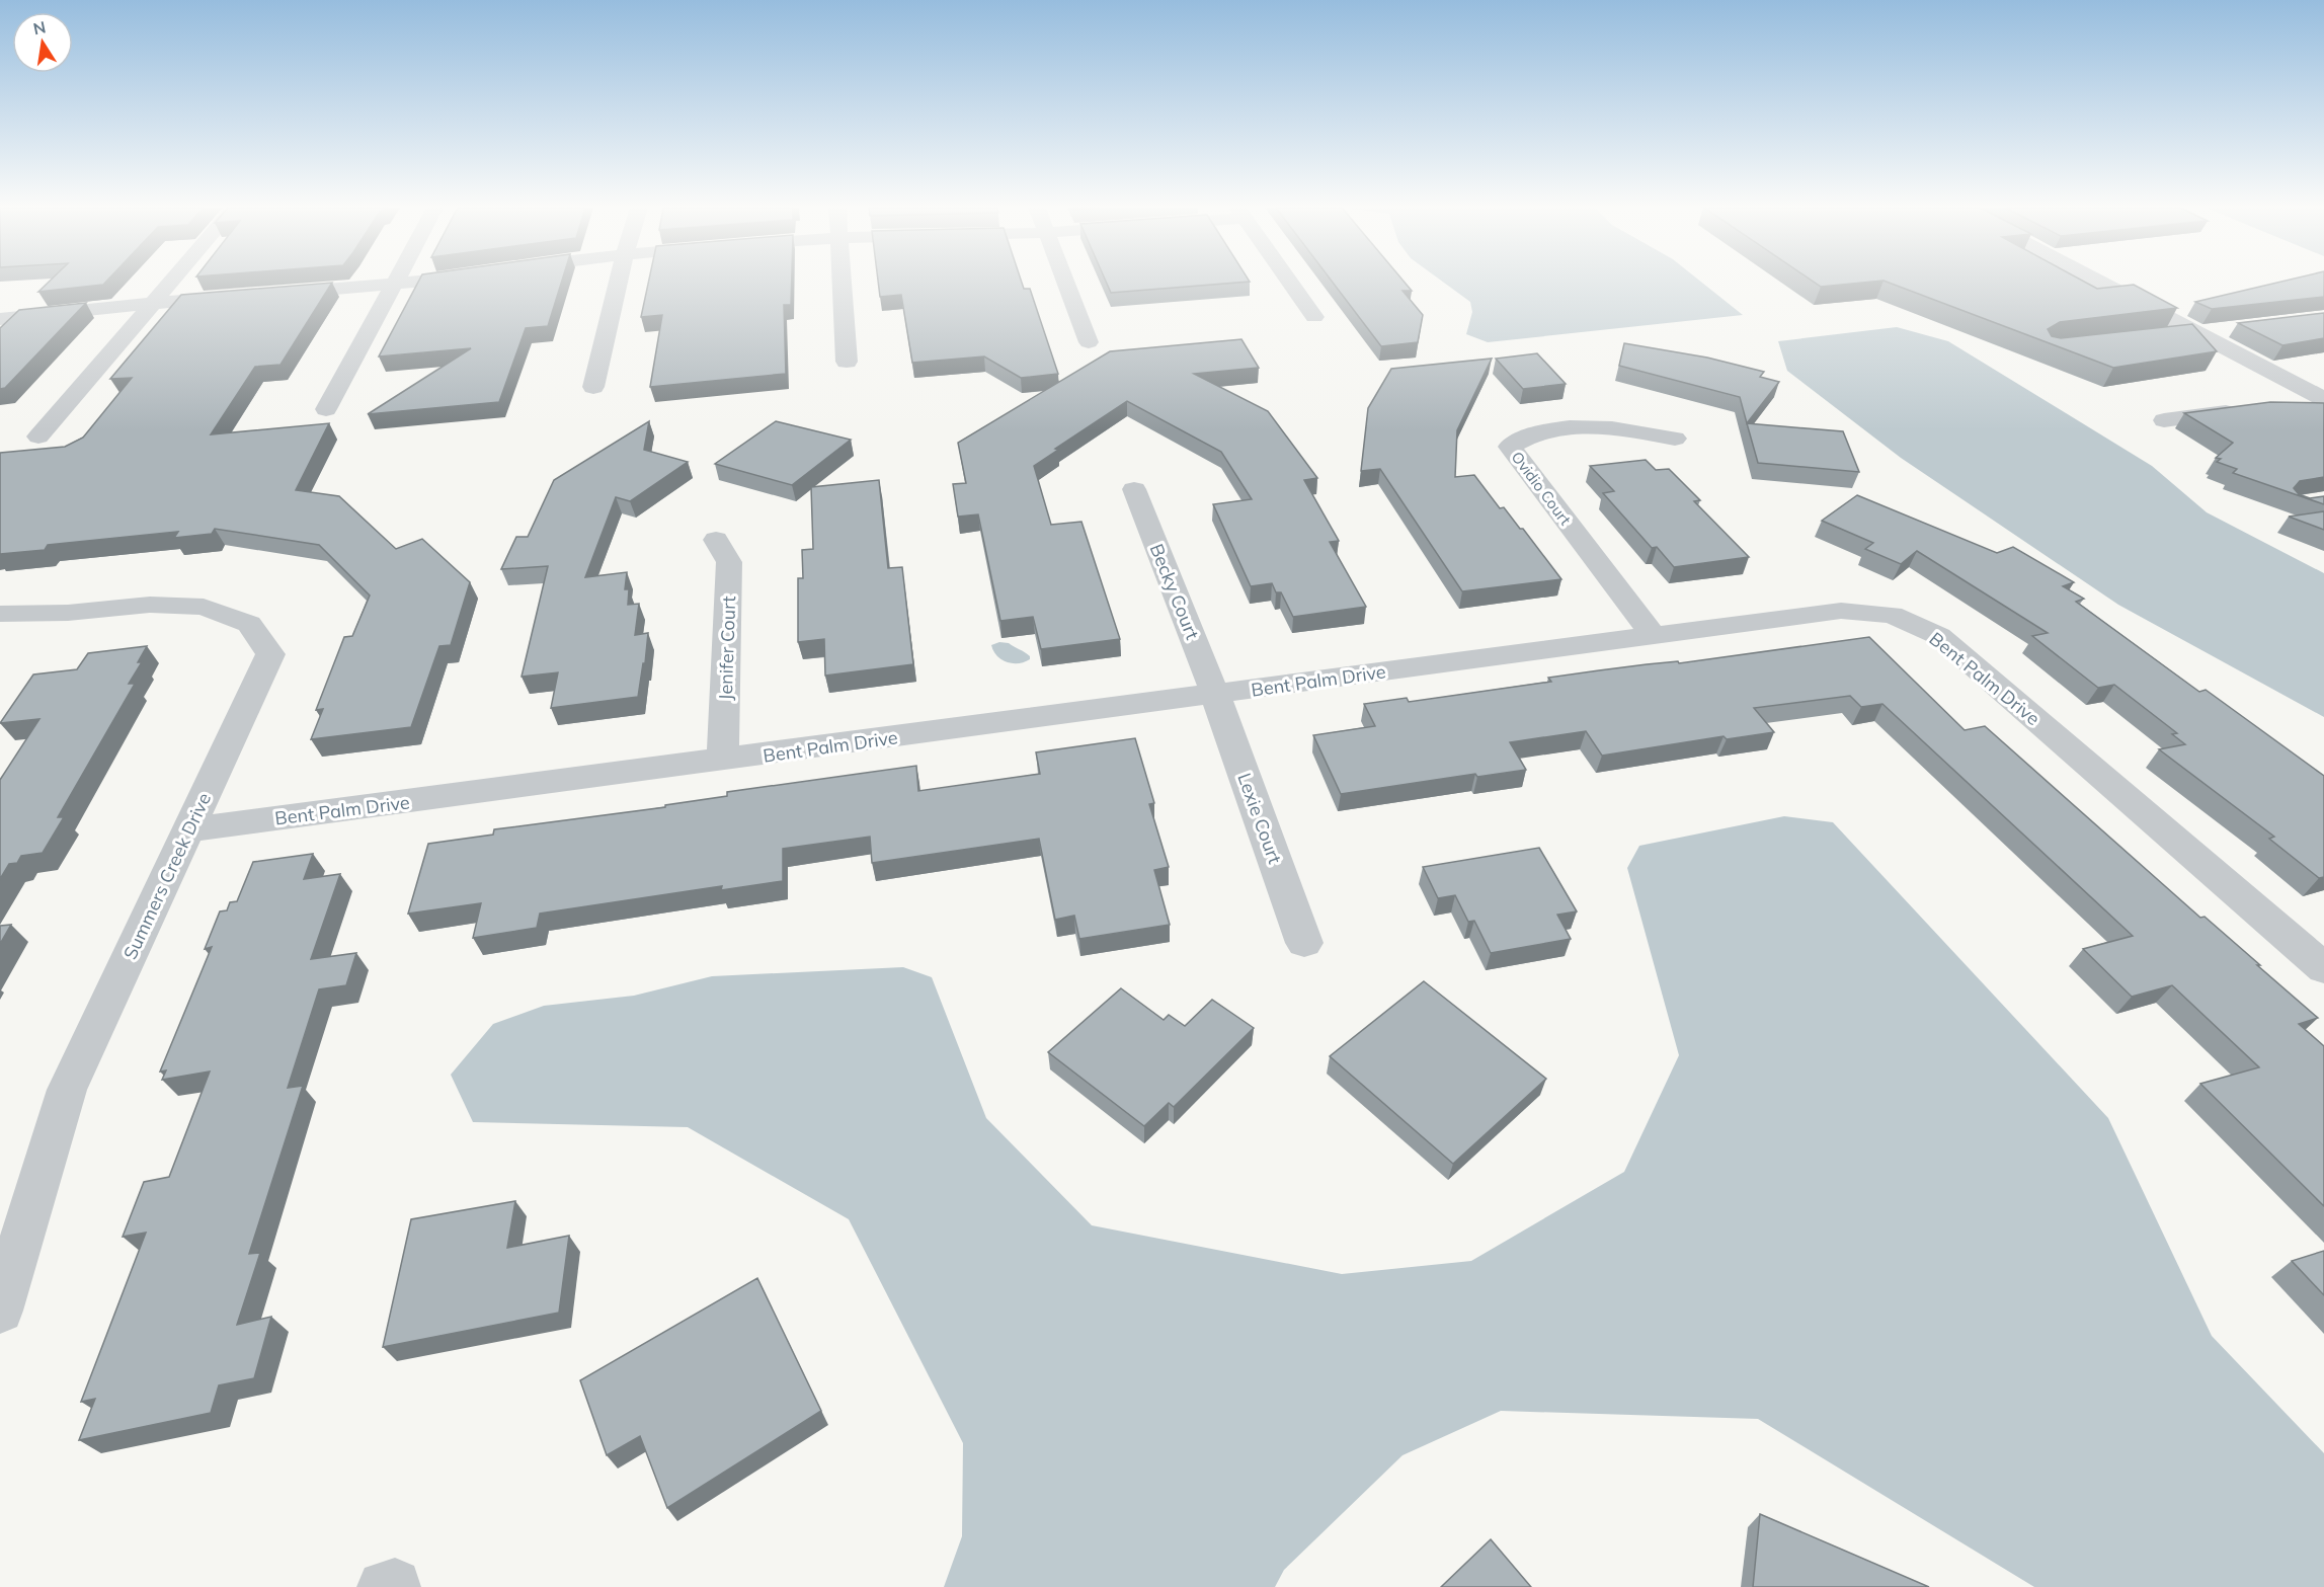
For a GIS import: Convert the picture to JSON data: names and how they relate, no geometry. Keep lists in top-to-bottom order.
{
  "streets": {
    "street": [
      "Ovidio Court",
      "Becky Court",
      "Jenifer Court",
      "Bent Palm Drive",
      "Lexie Court",
      "Summers Creek Drive"
    ]
  },
  "crossings": [
    ["Ovidio Court", "Bent Palm Drive"],
    ["Becky Court", "Bent Palm Drive"],
    ["Becky Court", "Lexie Court"],
    ["Jenifer Court", "Bent Palm Drive"],
    ["Bent Palm Drive", "Lexie Court"],
    ["Bent Palm Drive", "Summers Creek Drive"]
  ],
  "north": "top"
}
